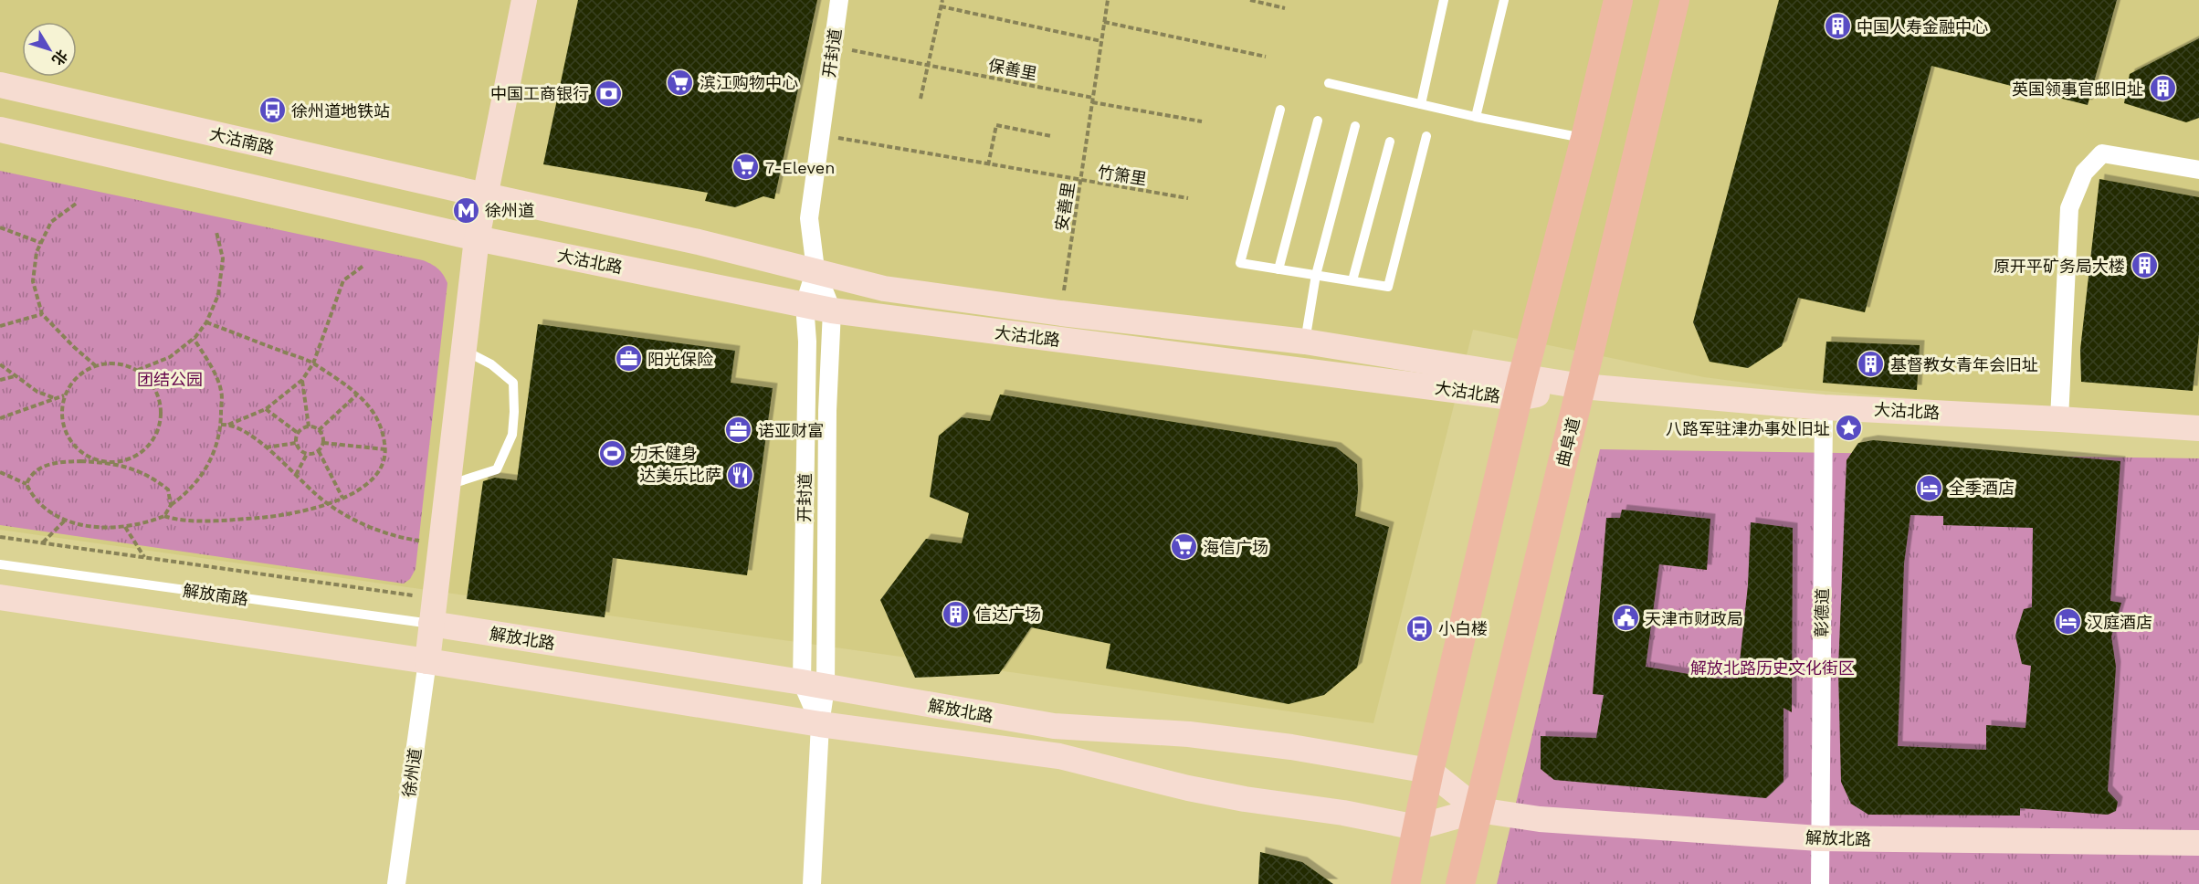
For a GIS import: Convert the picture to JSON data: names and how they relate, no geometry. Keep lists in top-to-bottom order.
{
  "streets": {
    "main road": [
      "大沽南路",
      "大沽北路",
      "曲阜道",
      "解放北路"
    ],
    "street": ["开封道", "彰德道", "徐州道"],
    "lane": ["解放南路"],
    "path": ["保善里", "竹箫里", "安善里"]
  },
  "crossings": [
    ["开封道", "保善里"],
    ["开封道", "竹箫里"],
    ["开封道", "大沽北路"],
    ["开封道", "解放北路"],
    ["保善里", "安善里"],
    ["大沽南路", "大沽北路"],
    ["竹箫里", "安善里"],
    ["安善里", "大沽北路"],
    ["大沽北路", "曲阜道"],
    ["大沽北路", "彰德道"],
    ["曲阜道", "解放北路"],
    ["解放南路", "解放北路"],
    ["彰德道", "解放北路"],
    ["解放北路", "徐州道"]
  ],
  "parks": ["团结公园", "解放北路历史文化街区"],
  "places": {
    "building": [
      "中国人寿金融中心",
      "英国领事官邸旧址",
      "原开平矿务局大楼",
      "基督教女青年会旧址",
      "信达广场"
    ],
    "supermarket": ["滨江购物中心", "7-Eleven", "海信广场"],
    "bank": ["中国工商银行"],
    "bus stop": ["徐州道地铁站", "小白楼"],
    "metro station": ["徐州道"],
    "office": ["阳光保险", "诺亚财富"],
    "place": ["八路军驻津办事处旧址"],
    "sports": ["力禾健身"],
    "restaurant": ["达美乐比萨"],
    "hotel": ["全季酒店", "汉庭酒店"],
    "public building": ["天津市财政局"]
  },
  "north": "bottom right"
}
